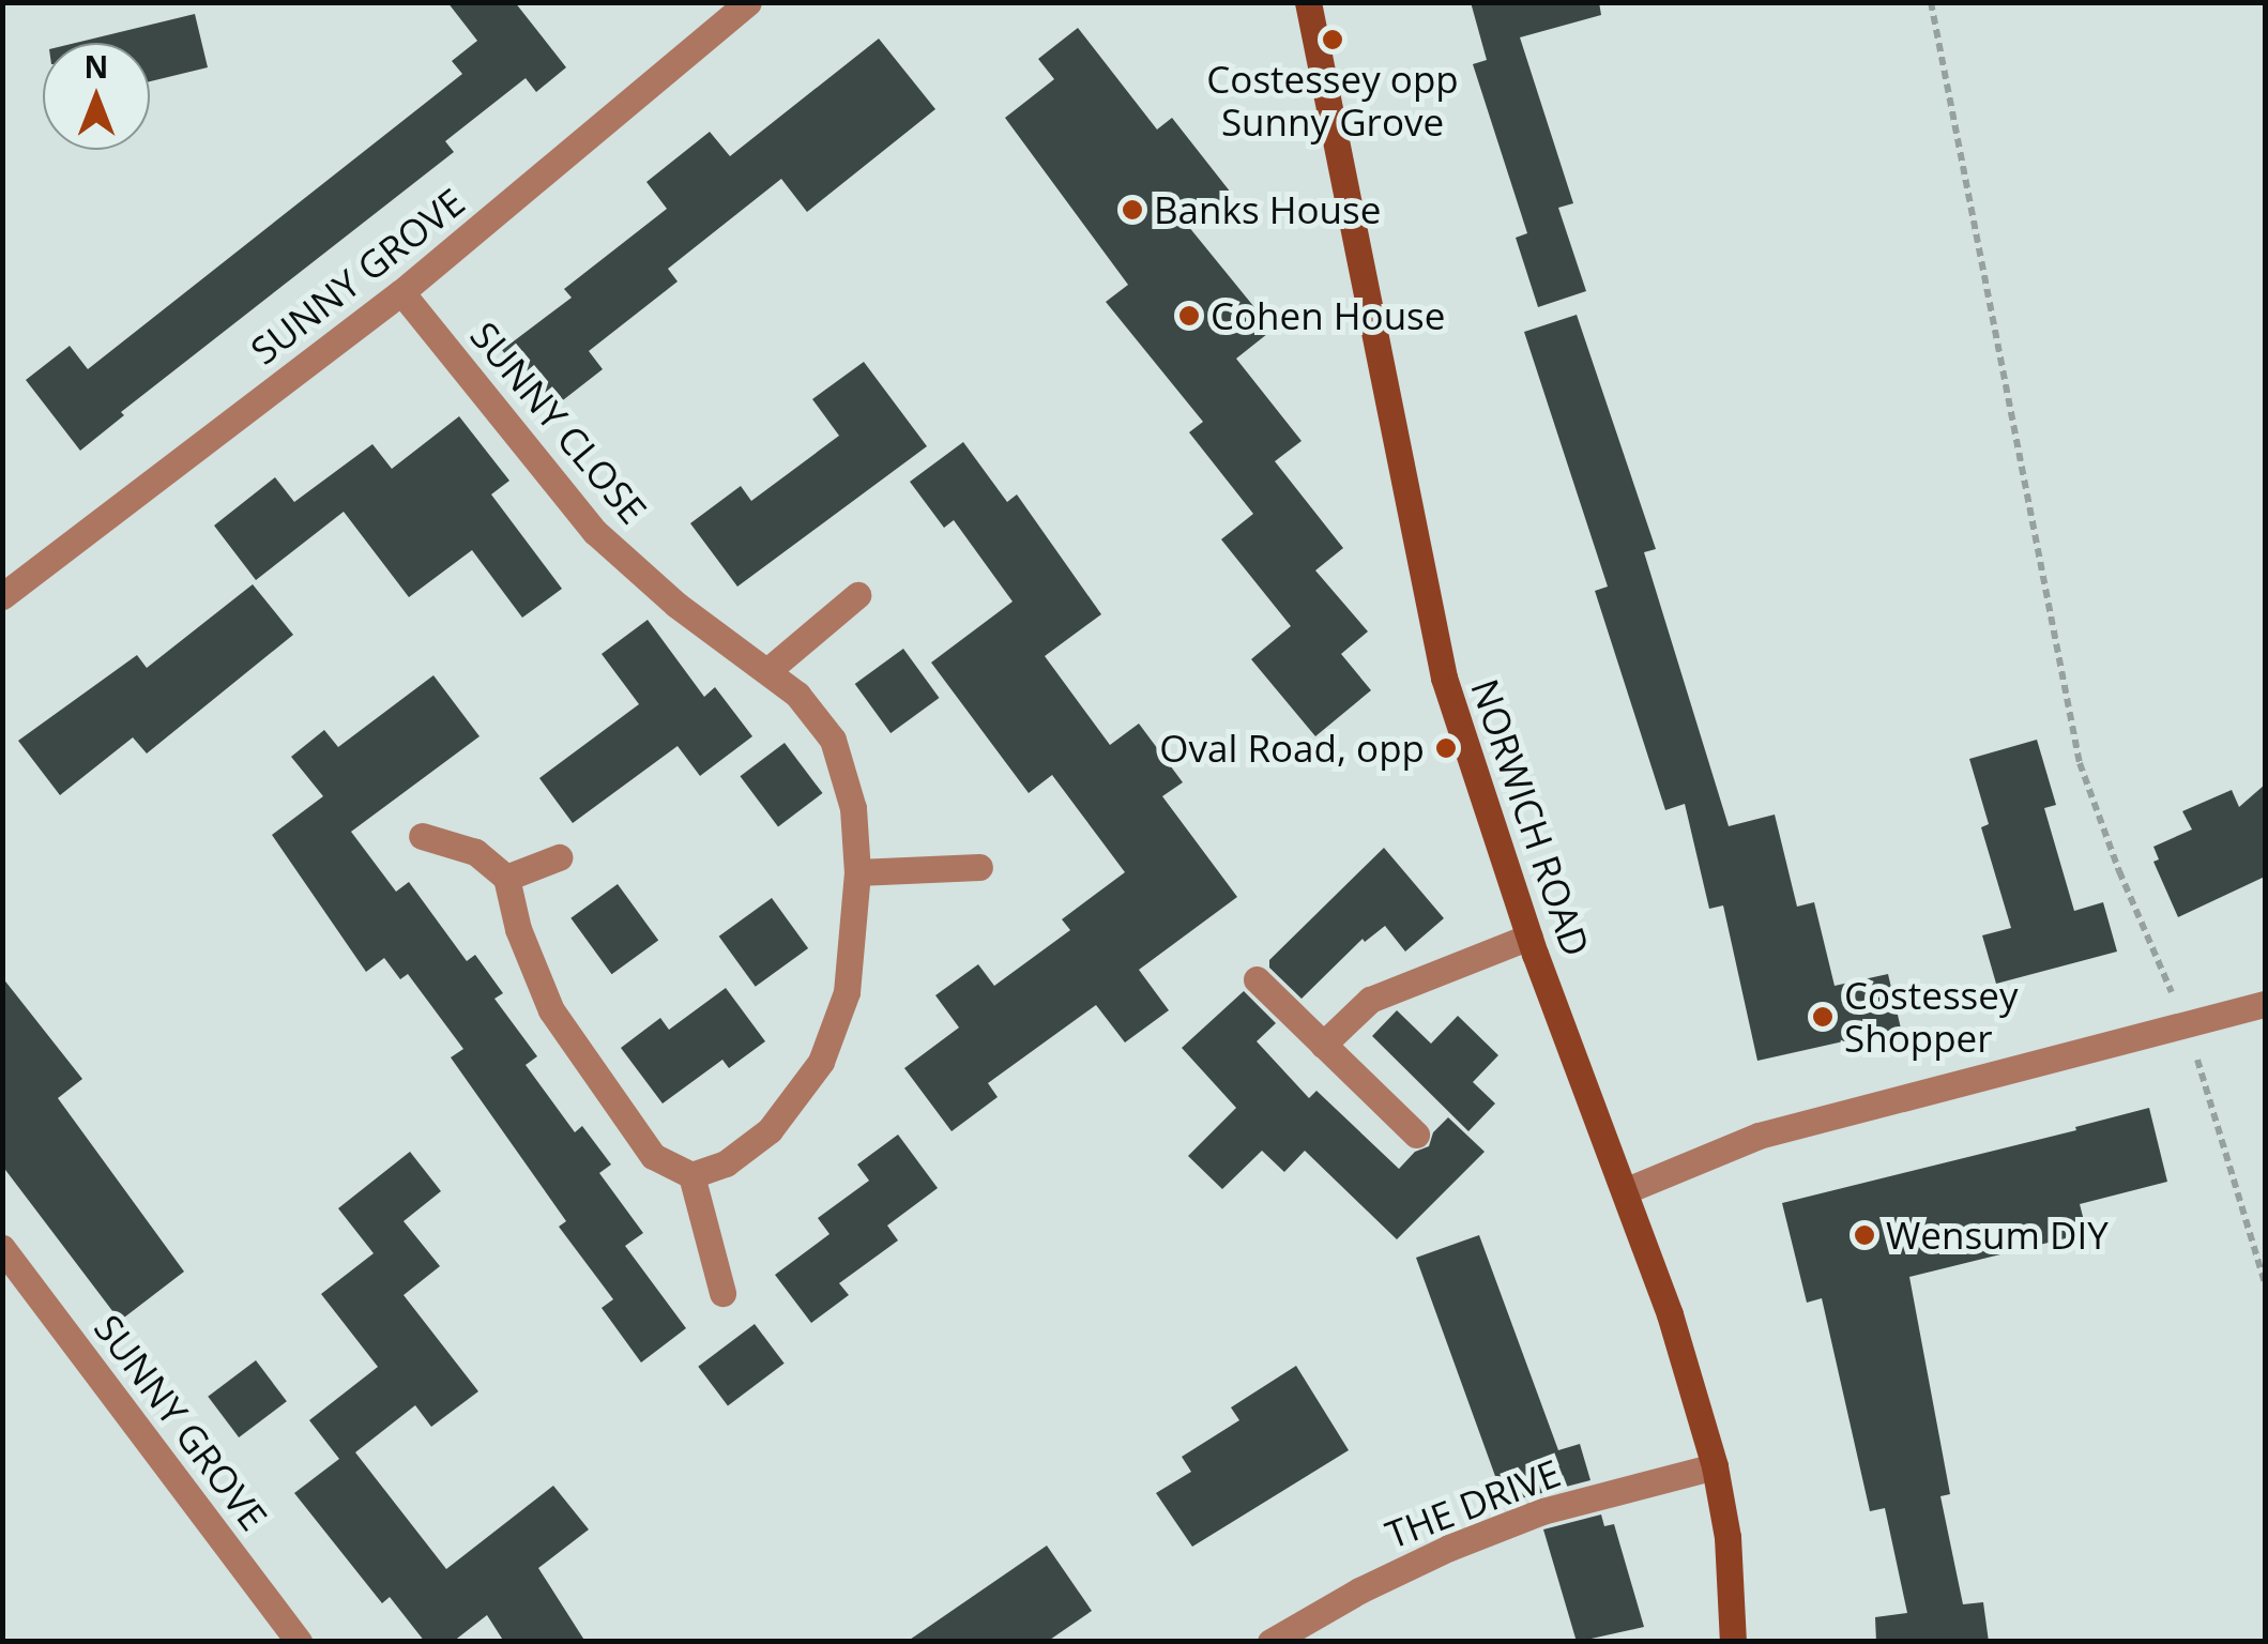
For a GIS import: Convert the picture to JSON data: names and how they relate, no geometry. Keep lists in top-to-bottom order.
{
  "streets": {
    "street": [
      "SUNNY GROVE",
      "SUNNY CLOSE",
      "NORWICH ROAD",
      "THE DRIVE"
    ]
  },
  "crossings": [
    ["SUNNY GROVE", "SUNNY CLOSE"],
    ["NORWICH ROAD", "THE DRIVE"]
  ],
  "places": [
    "Costessey opp Sunny Grove",
    "Banks House",
    "Cohen House",
    "Oval Road, opp",
    "Costessey Shopper",
    "Wensum DIY"
  ],
  "north": "top"
}
